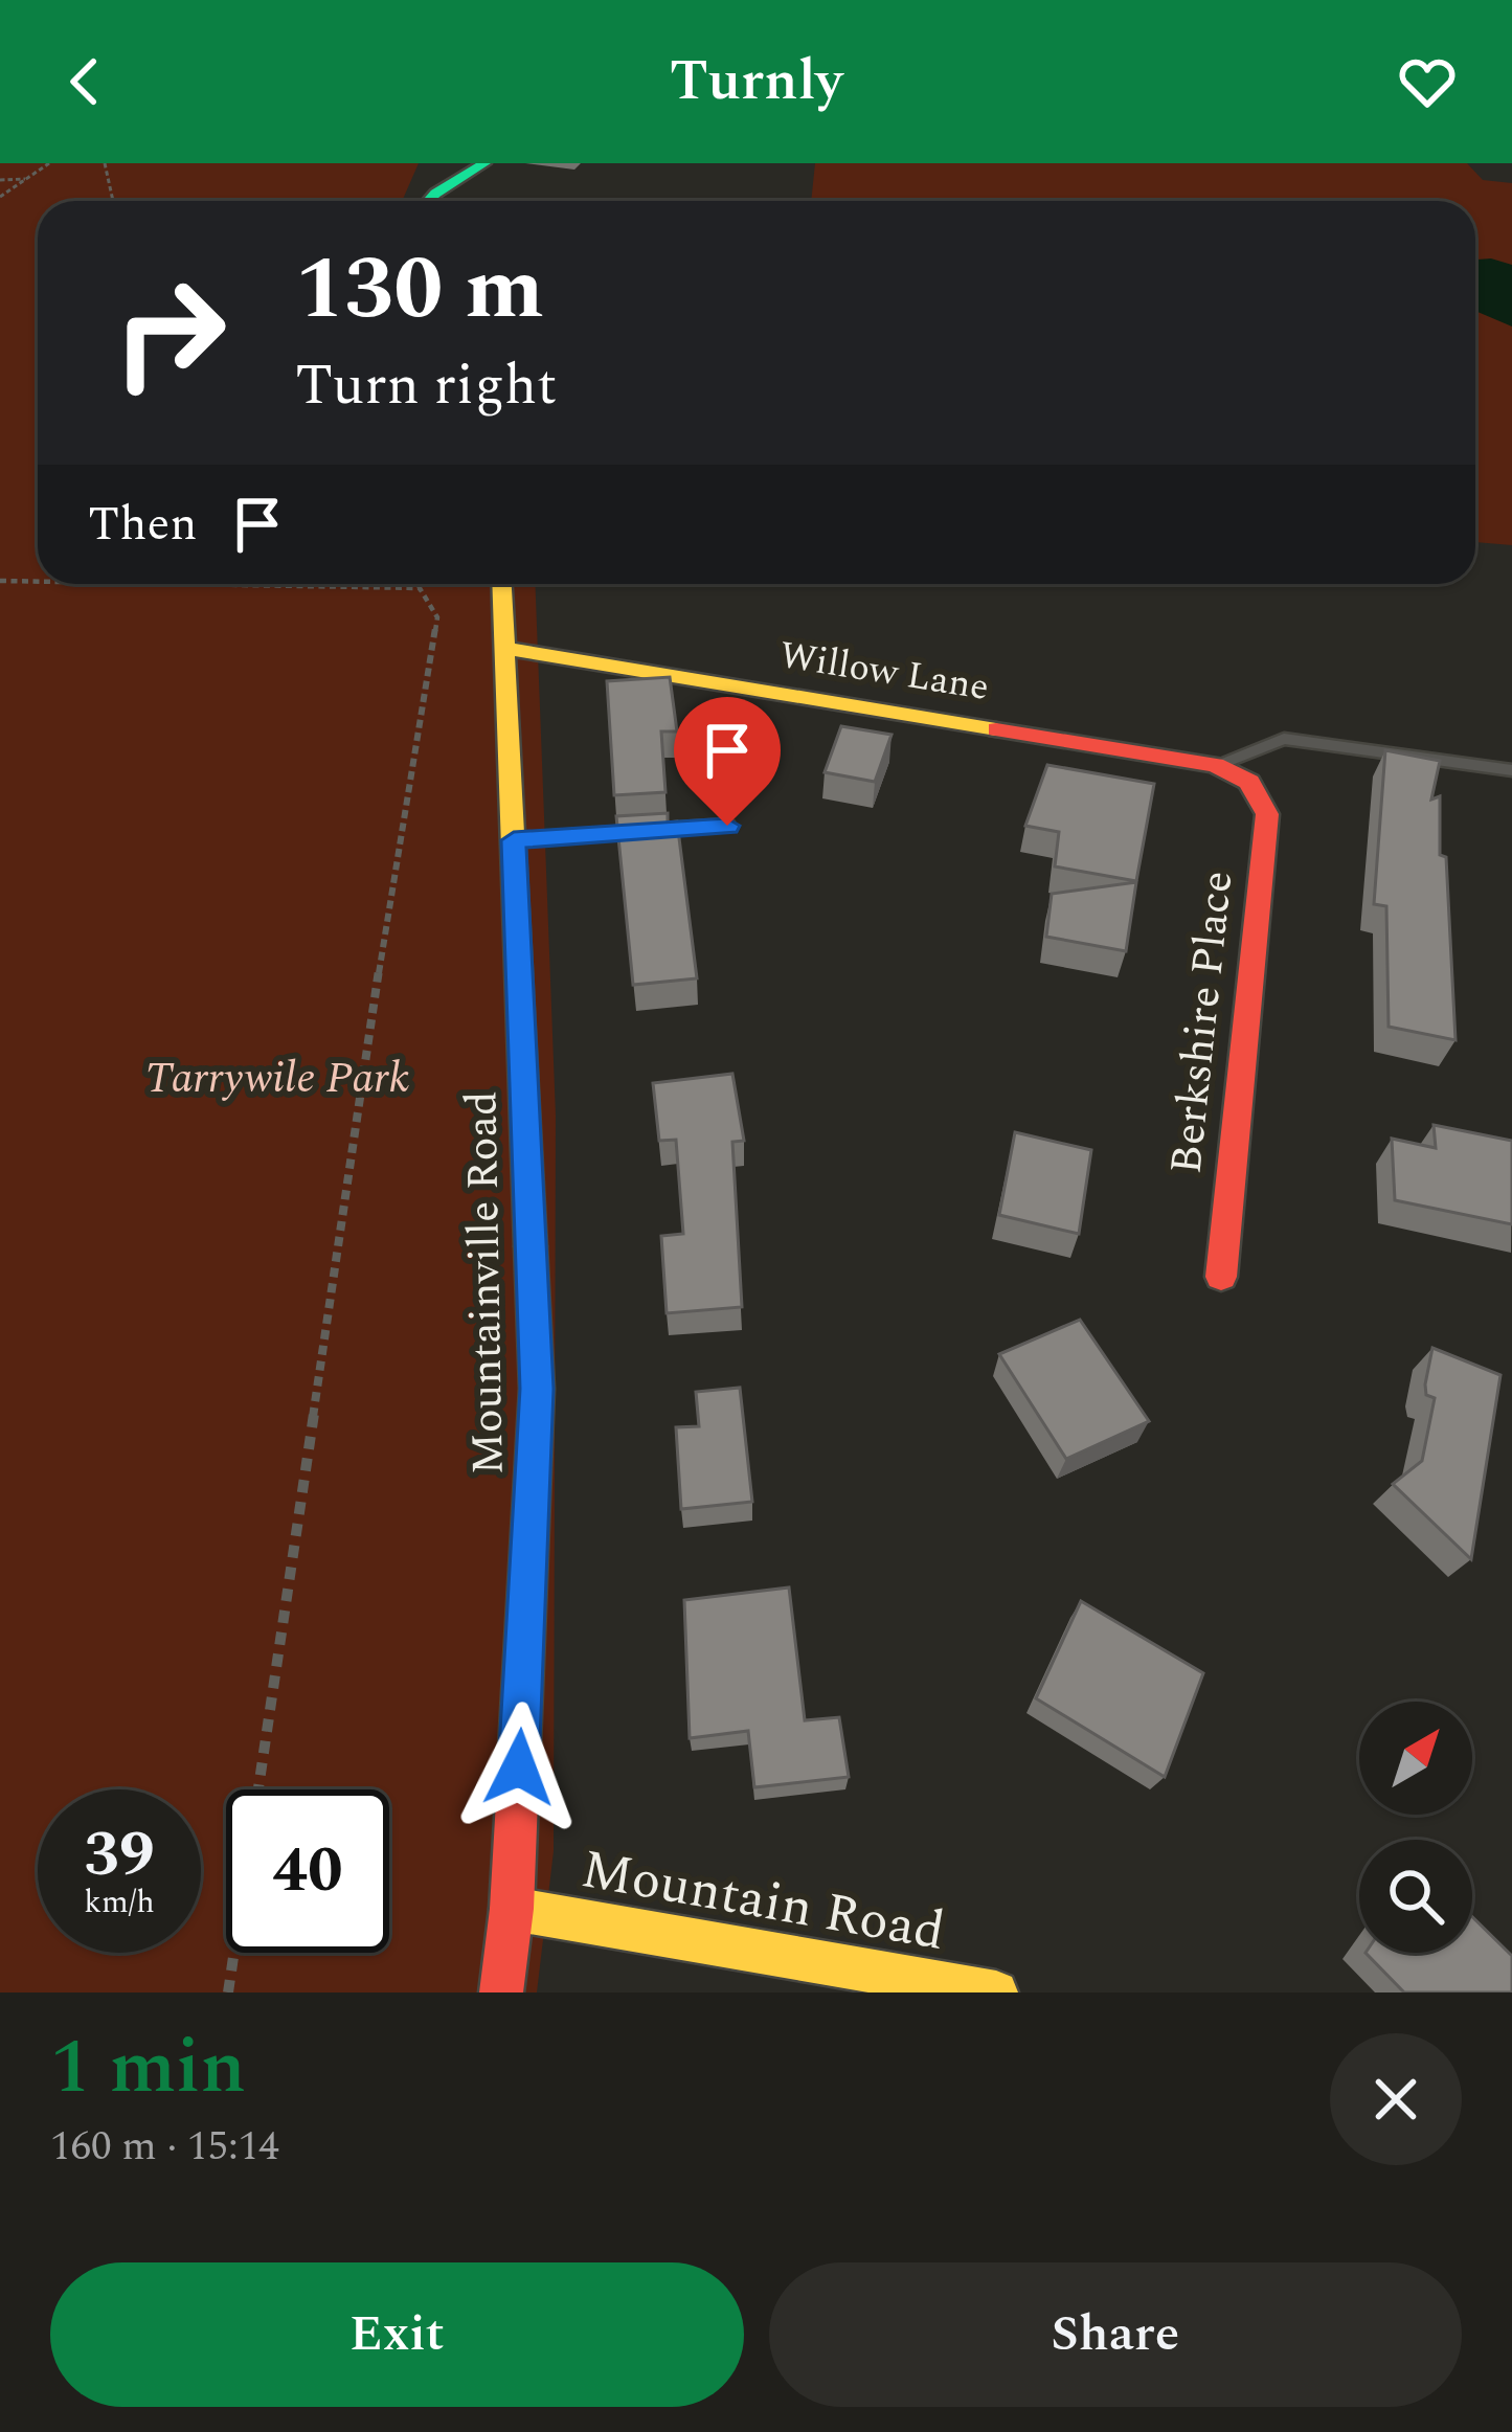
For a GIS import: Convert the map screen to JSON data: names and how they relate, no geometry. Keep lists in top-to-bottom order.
{
  "streets": {
    "street": [
      "Willow Lane",
      "Berkshire Place",
      "Mountainville Road",
      "Mountain Road"
    ]
  },
  "crossings": [
    ["Willow Lane", "Berkshire Place"],
    ["Willow Lane", "Mountainville Road"],
    ["Mountainville Road", "Mountain Road"]
  ],
  "parks": ["Tarrywile Park"],
  "north": "top right",
  "page": {
    "header": "Turnly",
    "turn": ["130 m", "Turn right"],
    "then": "Then",
    "speed": "39 km/h",
    "limit": "40",
    "heading": ["1 min", "160 m · 15:14"],
    "buttons": ["Exit", "Share"]
  }
}
